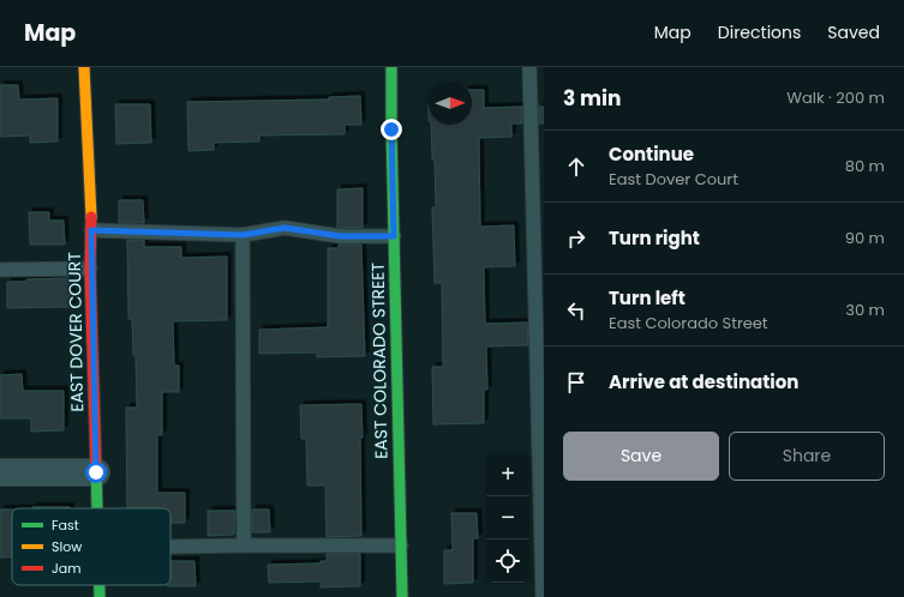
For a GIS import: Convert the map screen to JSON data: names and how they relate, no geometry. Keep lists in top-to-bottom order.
{
  "streets": {
    "street": ["EAST DOVER COURT", "EAST COLORADO STREET"]
  },
  "legend": ["Fast", "Slow", "Jam"],
  "north": "right",
  "page": {
    "header": "Map",
    "nav": ["Map", "Directions", "Saved"],
    "heading": ["3 min", "Walk · 200 m"],
    "list": [
      ["Continue", "East Dover Court", "80 m"],
      ["Turn right", "90 m"],
      ["Turn left", "East Colorado Street", "30 m"],
      "Arrive at destination"
    ],
    "buttons": ["Save", "Share"],
    "map_buttons": ["+", "−"]
  }
}
